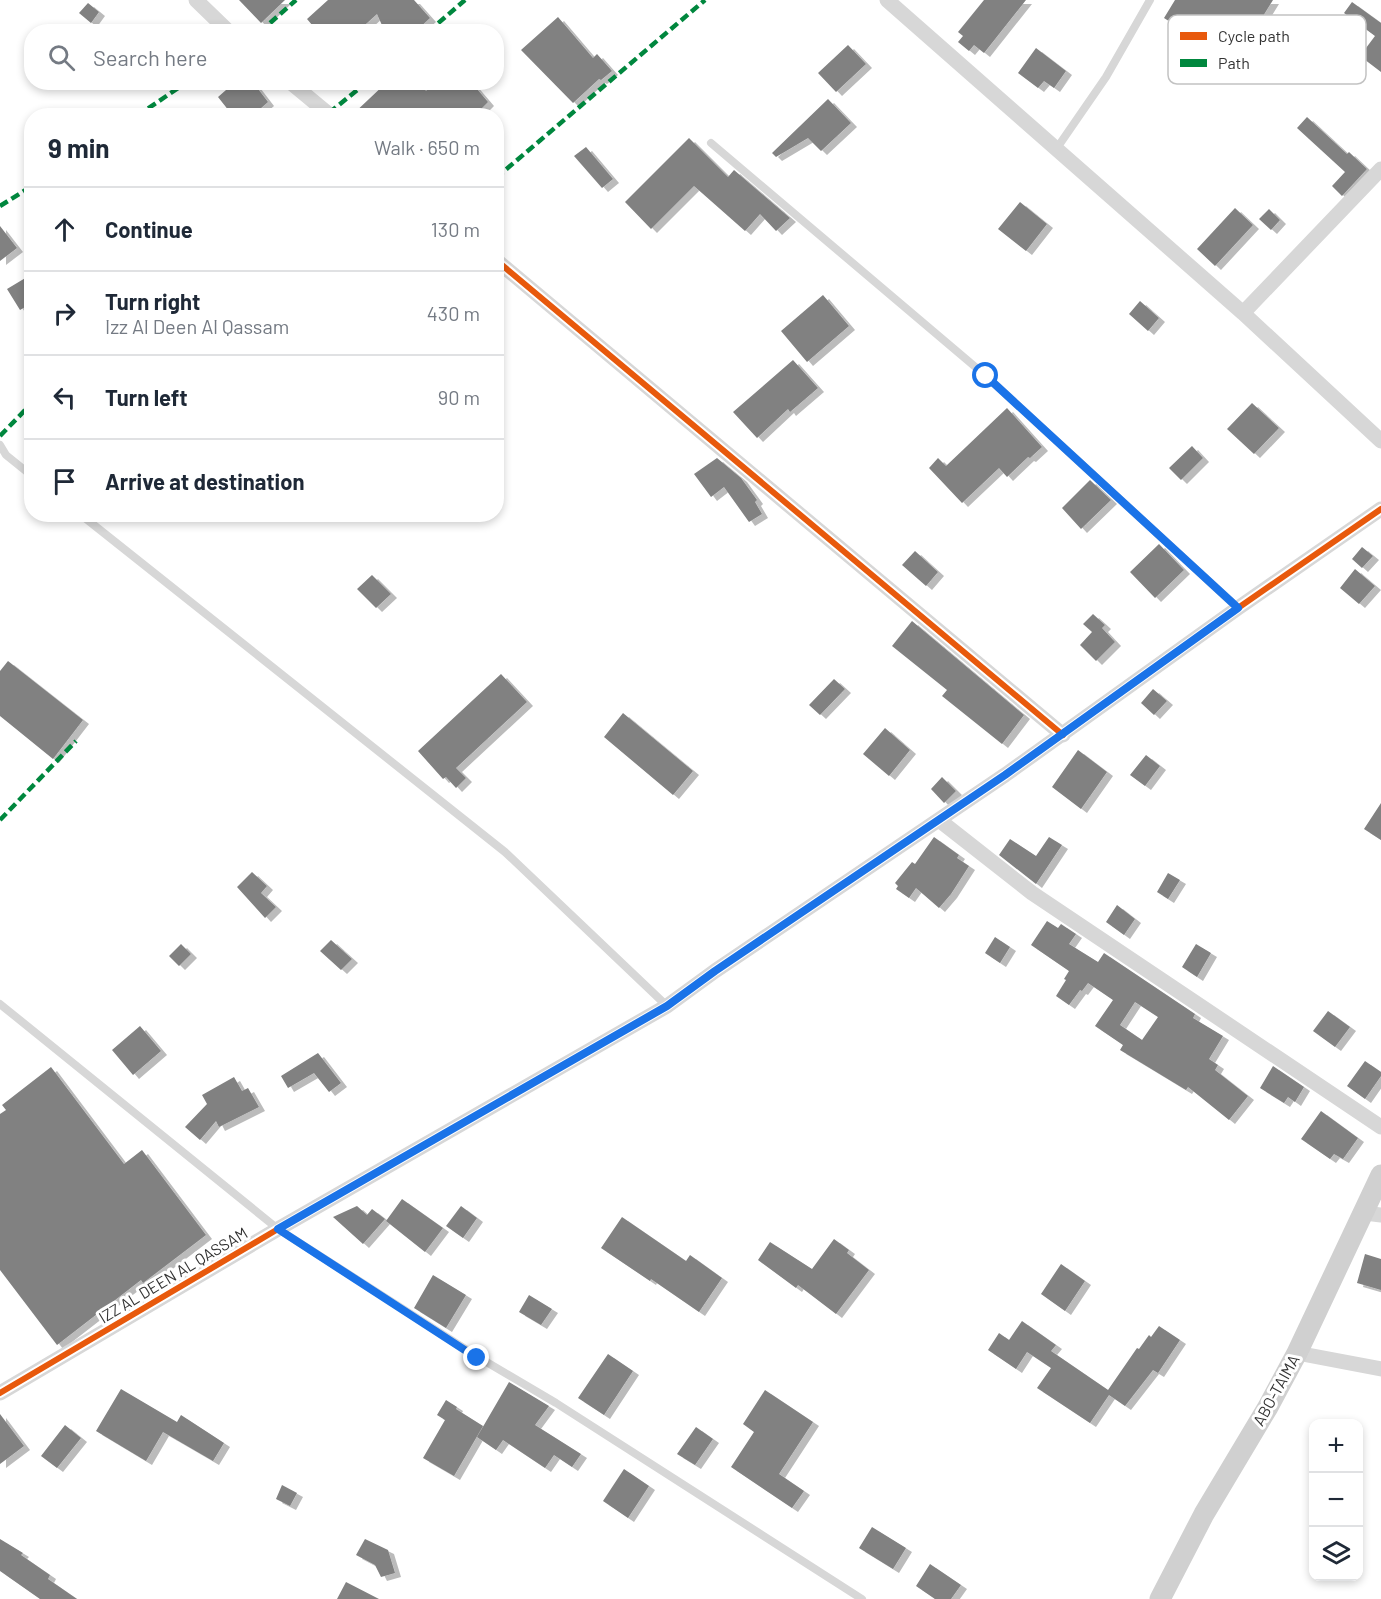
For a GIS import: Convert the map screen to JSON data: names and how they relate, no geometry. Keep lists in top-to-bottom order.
{
  "streets": {
    "street": ["IZZ AL DEEN AL QASSAM", "ABO-TAIMA"]
  },
  "legend": ["Cycle path", "Path"],
  "page": {
    "search": "Search here",
    "heading": ["9 min", "Walk · 650 m"],
    "list": [
      ["Continue", "130 m"],
      ["Turn right", "Izz Al Deen Al Qassam", "430 m"],
      ["Turn left", "90 m"],
      "Arrive at destination"
    ],
    "map_buttons": ["+", "−"]
  }
}
